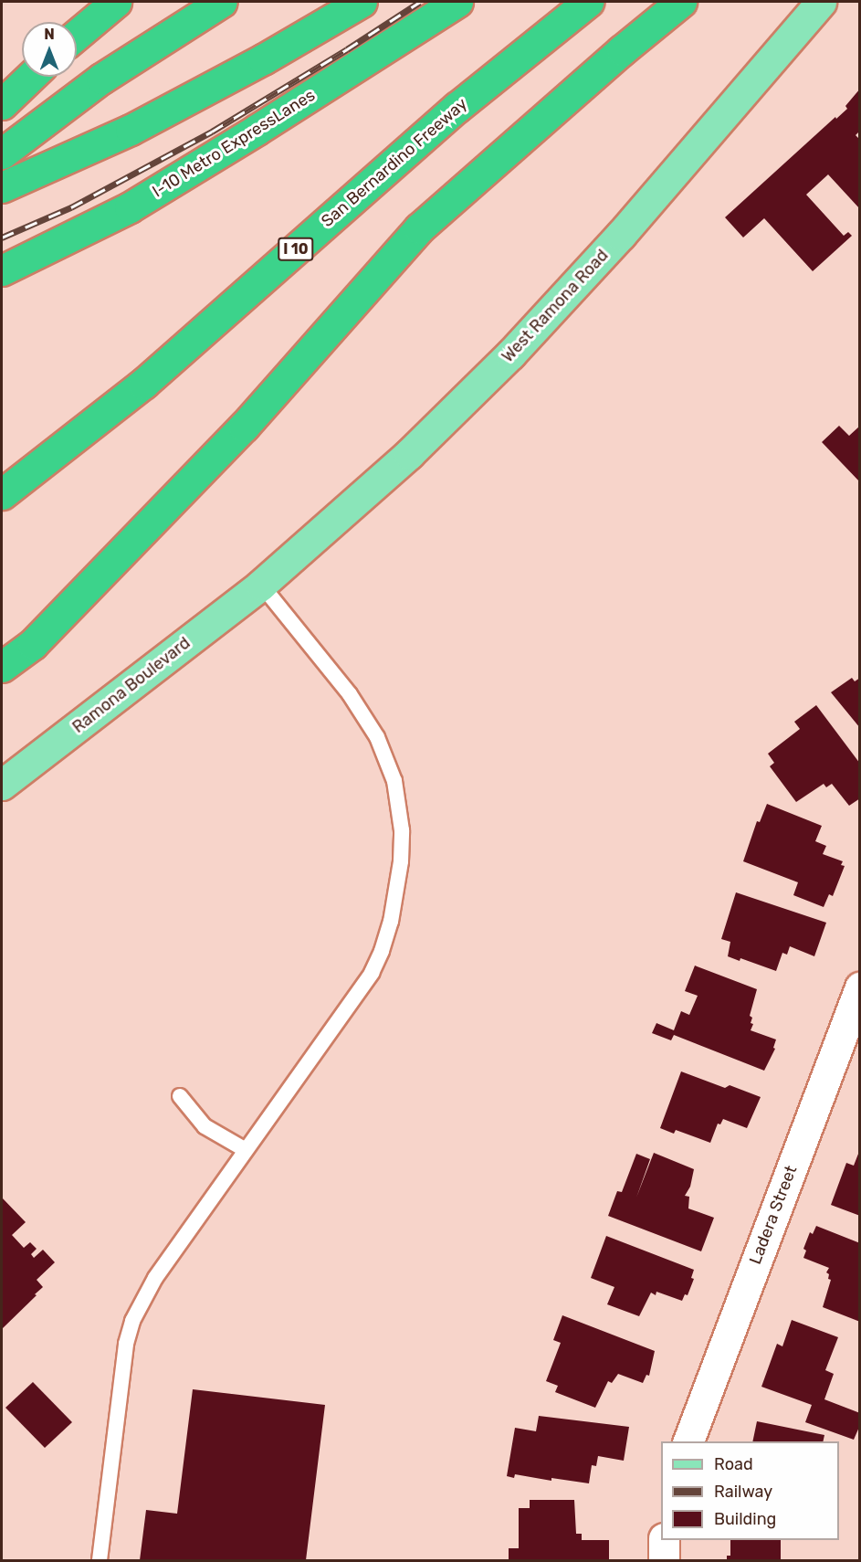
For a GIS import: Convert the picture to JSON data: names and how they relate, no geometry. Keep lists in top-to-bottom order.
{
  "streets": {
    "highway": ["I-10 Metro ExpressLanes", "San Bernardino Freeway", "I 10"],
    "main road": ["West Ramona Road", "Ramona Boulevard"],
    "street": ["Ladera Street"]
  },
  "crossings": [
    ["West Ramona Road", "Ramona Boulevard"]
  ],
  "legend": ["Road", "Railway", "Building"],
  "north": "top"
}
